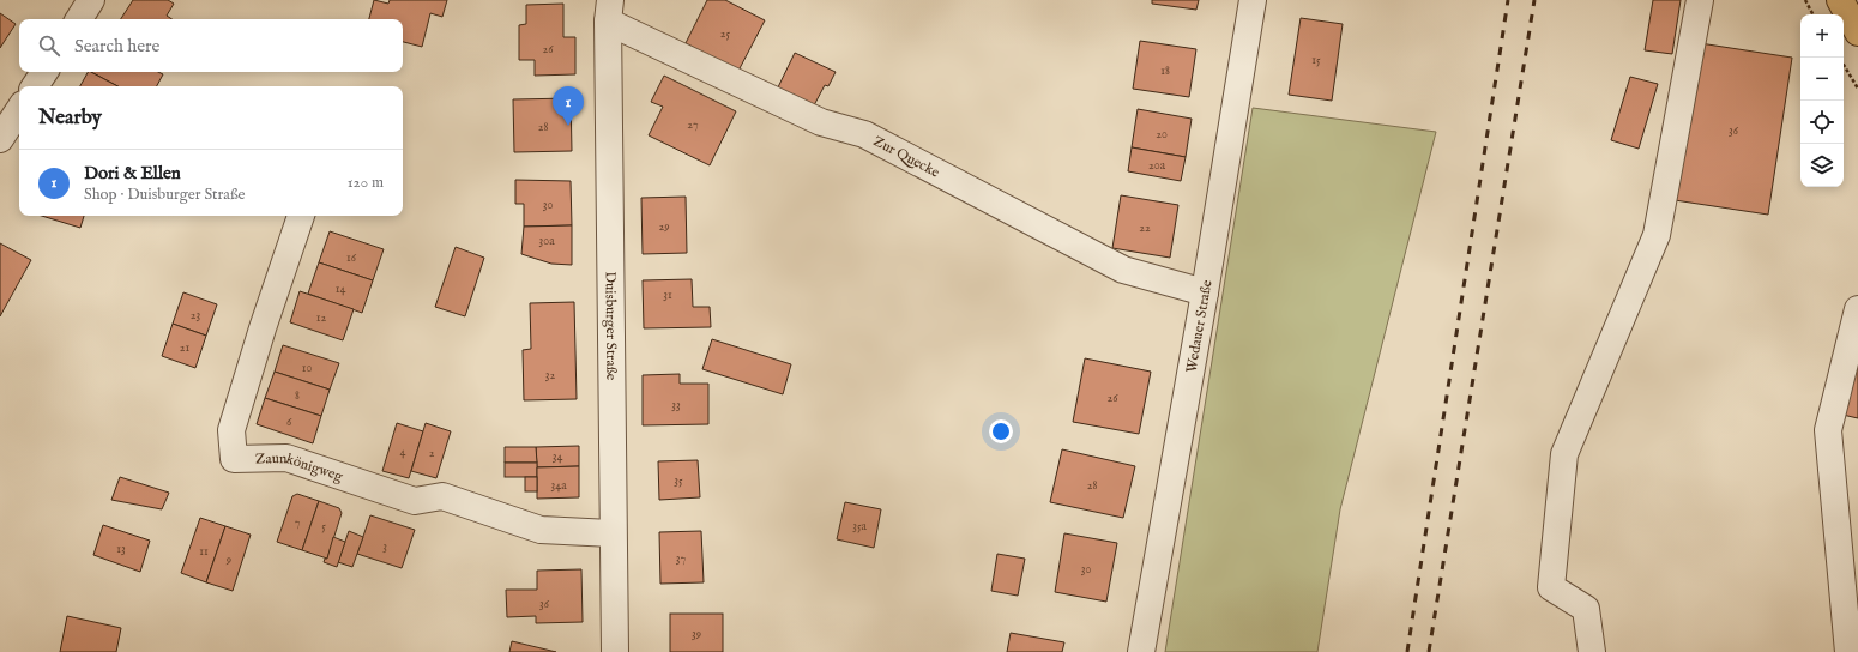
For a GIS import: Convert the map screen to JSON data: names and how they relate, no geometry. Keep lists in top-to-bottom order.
{
  "streets": {
    "street": [
      "Zur Quecke",
      "Duisburger Straße",
      "Wedauer Straße",
      "Zaunkönigweg"
    ]
  },
  "crossings": [
    ["Zur Quecke", "Duisburger Straße"],
    ["Zur Quecke", "Wedauer Straße"],
    ["Duisburger Straße", "Zaunkönigweg"]
  ],
  "house_numbers": [
    "25",
    "26",
    "15",
    "18",
    "27",
    "28",
    "36",
    "20",
    "20a",
    "30",
    "29",
    "22",
    "30a",
    "16",
    "14",
    "31",
    "23",
    "12",
    "21",
    "10",
    "32",
    "8",
    "26",
    "33",
    "6",
    "4",
    "2",
    "34",
    "35",
    "34a",
    "28",
    "7",
    "5",
    "35a",
    "3",
    "13",
    "11",
    "37",
    "9",
    "30",
    "36",
    "39"
  ],
  "page": {
    "map_buttons": ["+", "−"],
    "search": "Search here",
    "pins": "1",
    "heading": "Nearby",
    "list": [
      {
        "mark": "1",
        "name": "Dori & Ellen",
        "note": "Shop · Duisburger Straße",
        "value": "120 m"
      }
    ]
  }
}
